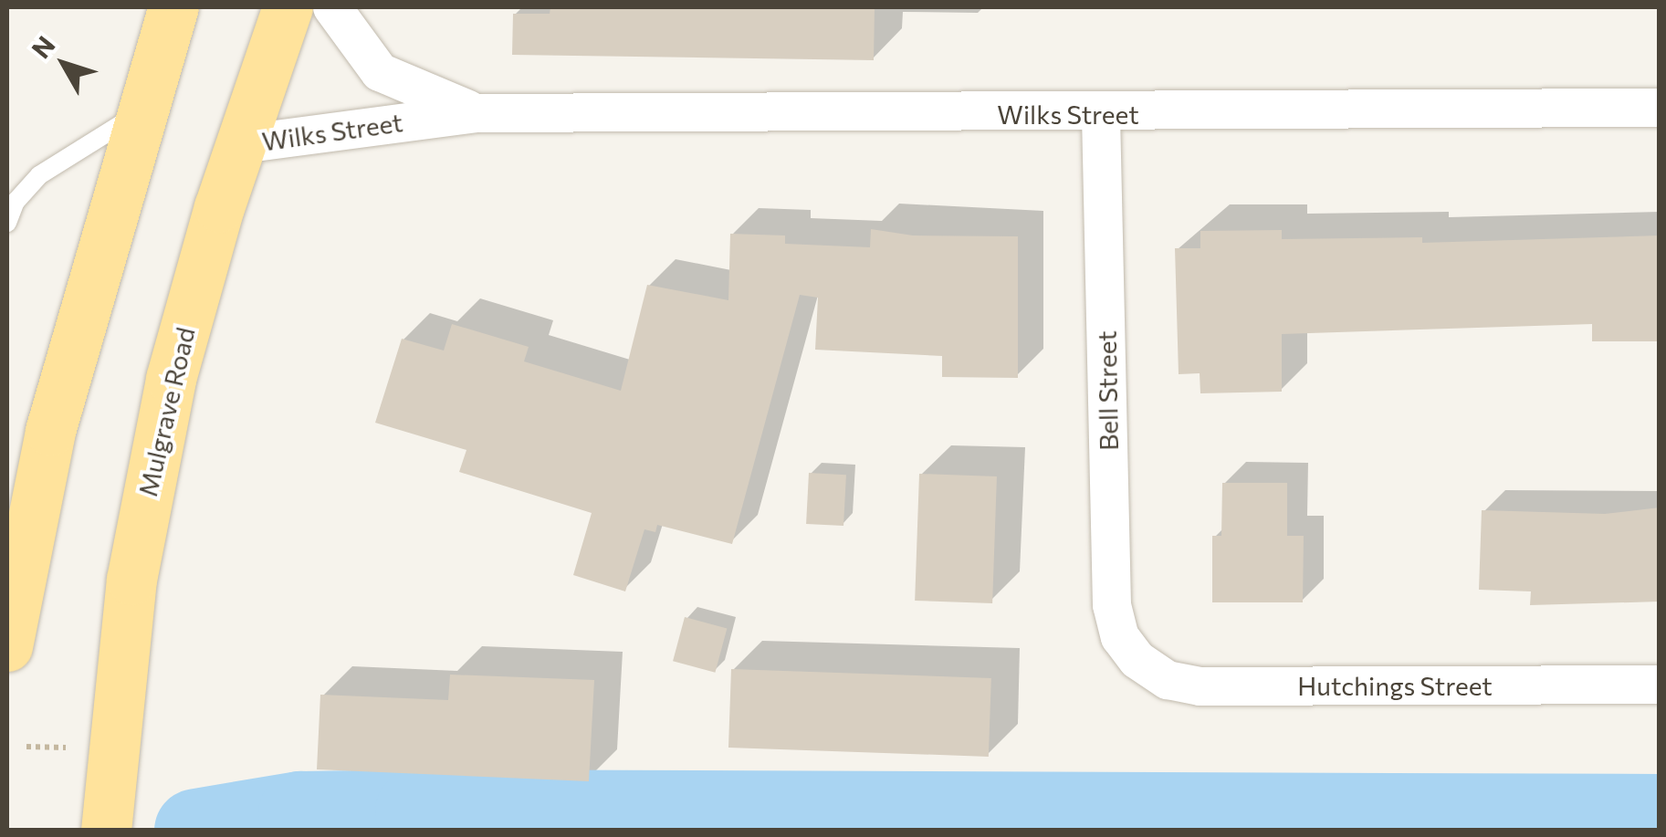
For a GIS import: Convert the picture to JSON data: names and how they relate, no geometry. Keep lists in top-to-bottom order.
{
  "streets": {
    "main road": ["Mulgrave Road"],
    "street": ["Wilks Street", "Bell Street", "Hutchings Street"]
  },
  "crossings": [
    ["Wilks Street", "Bell Street"],
    ["Wilks Street", "Mulgrave Road"],
    ["Bell Street", "Hutchings Street"]
  ],
  "north": "top left"
}
